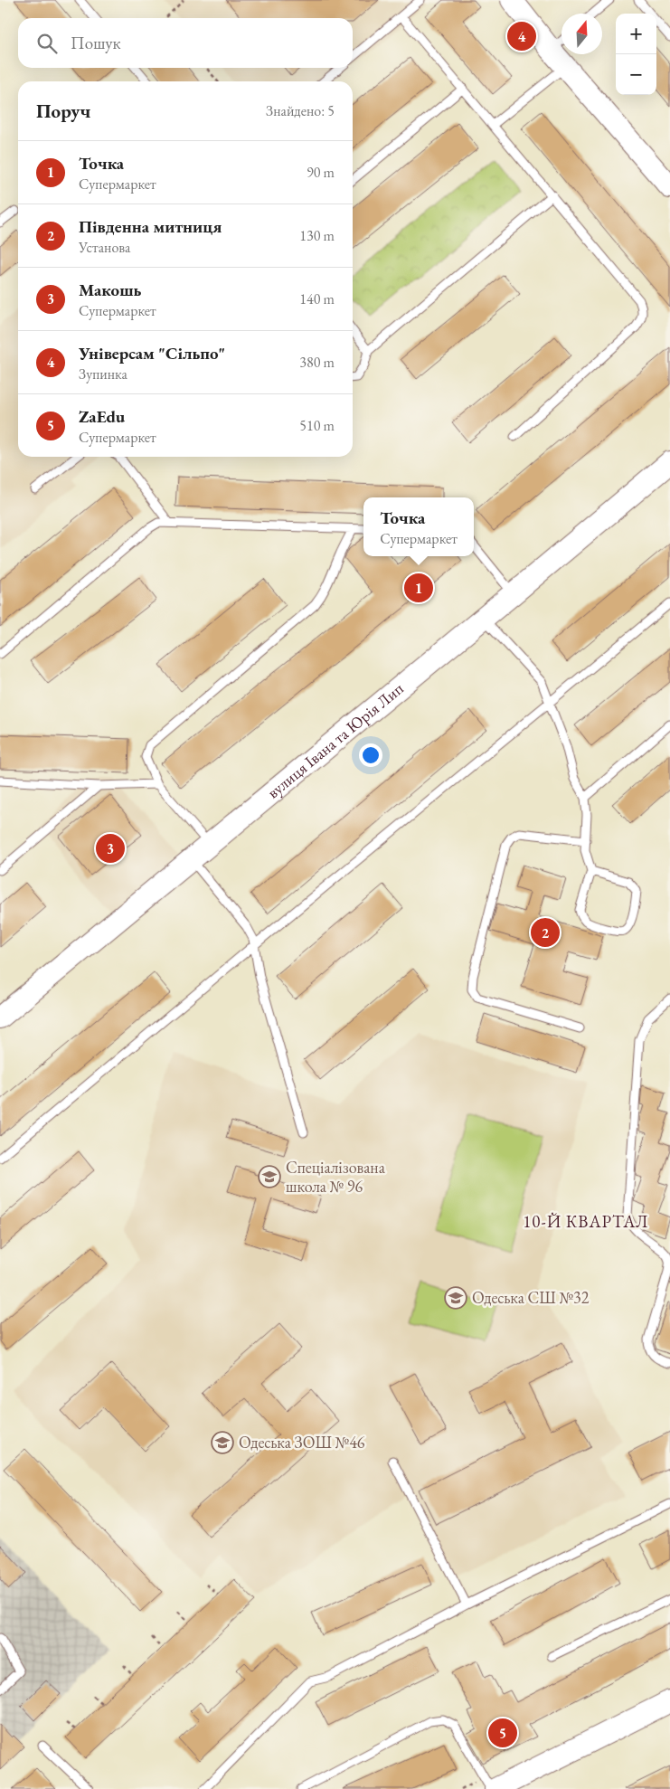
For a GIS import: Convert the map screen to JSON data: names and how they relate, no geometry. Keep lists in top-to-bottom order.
{
  "streets": {
    "street": ["вулиця Івана та Юрія Лип"]
  },
  "districts": ["10-Й КВАРТАЛ"],
  "places": {
    "school or university": ["Спеціалізована школа № 96", "Одеська СШ №32", "Одеська ЗОШ №46"]
  },
  "north": "top",
  "page": {
    "map_buttons": ["+", "−"],
    "search": "Пошук",
    "pins": [
      "4",
      "1",
      "3",
      "2",
      "5"
    ],
    "heading": ["Поруч", "Знайдено: 5"],
    "list": [
      {
        "mark": "1",
        "name": "Точка",
        "note": "Супермаркет",
        "value": "90 m"
      },
      {
        "mark": "2",
        "name": "Південна митниця",
        "note": "Установа",
        "value": "130 m"
      },
      {
        "mark": "3",
        "name": "Макошь",
        "note": "Супермаркет",
        "value": "140 m"
      },
      {
        "mark": "4",
        "name": "Універсам \"Сільпо\"",
        "note": "Зупинка",
        "value": "380 m"
      },
      {
        "mark": "5",
        "name": "ZaEdu",
        "note": "Супермаркет",
        "value": "510 m"
      }
    ],
    "popup": ["Точка", "Супермаркет"]
  }
}
